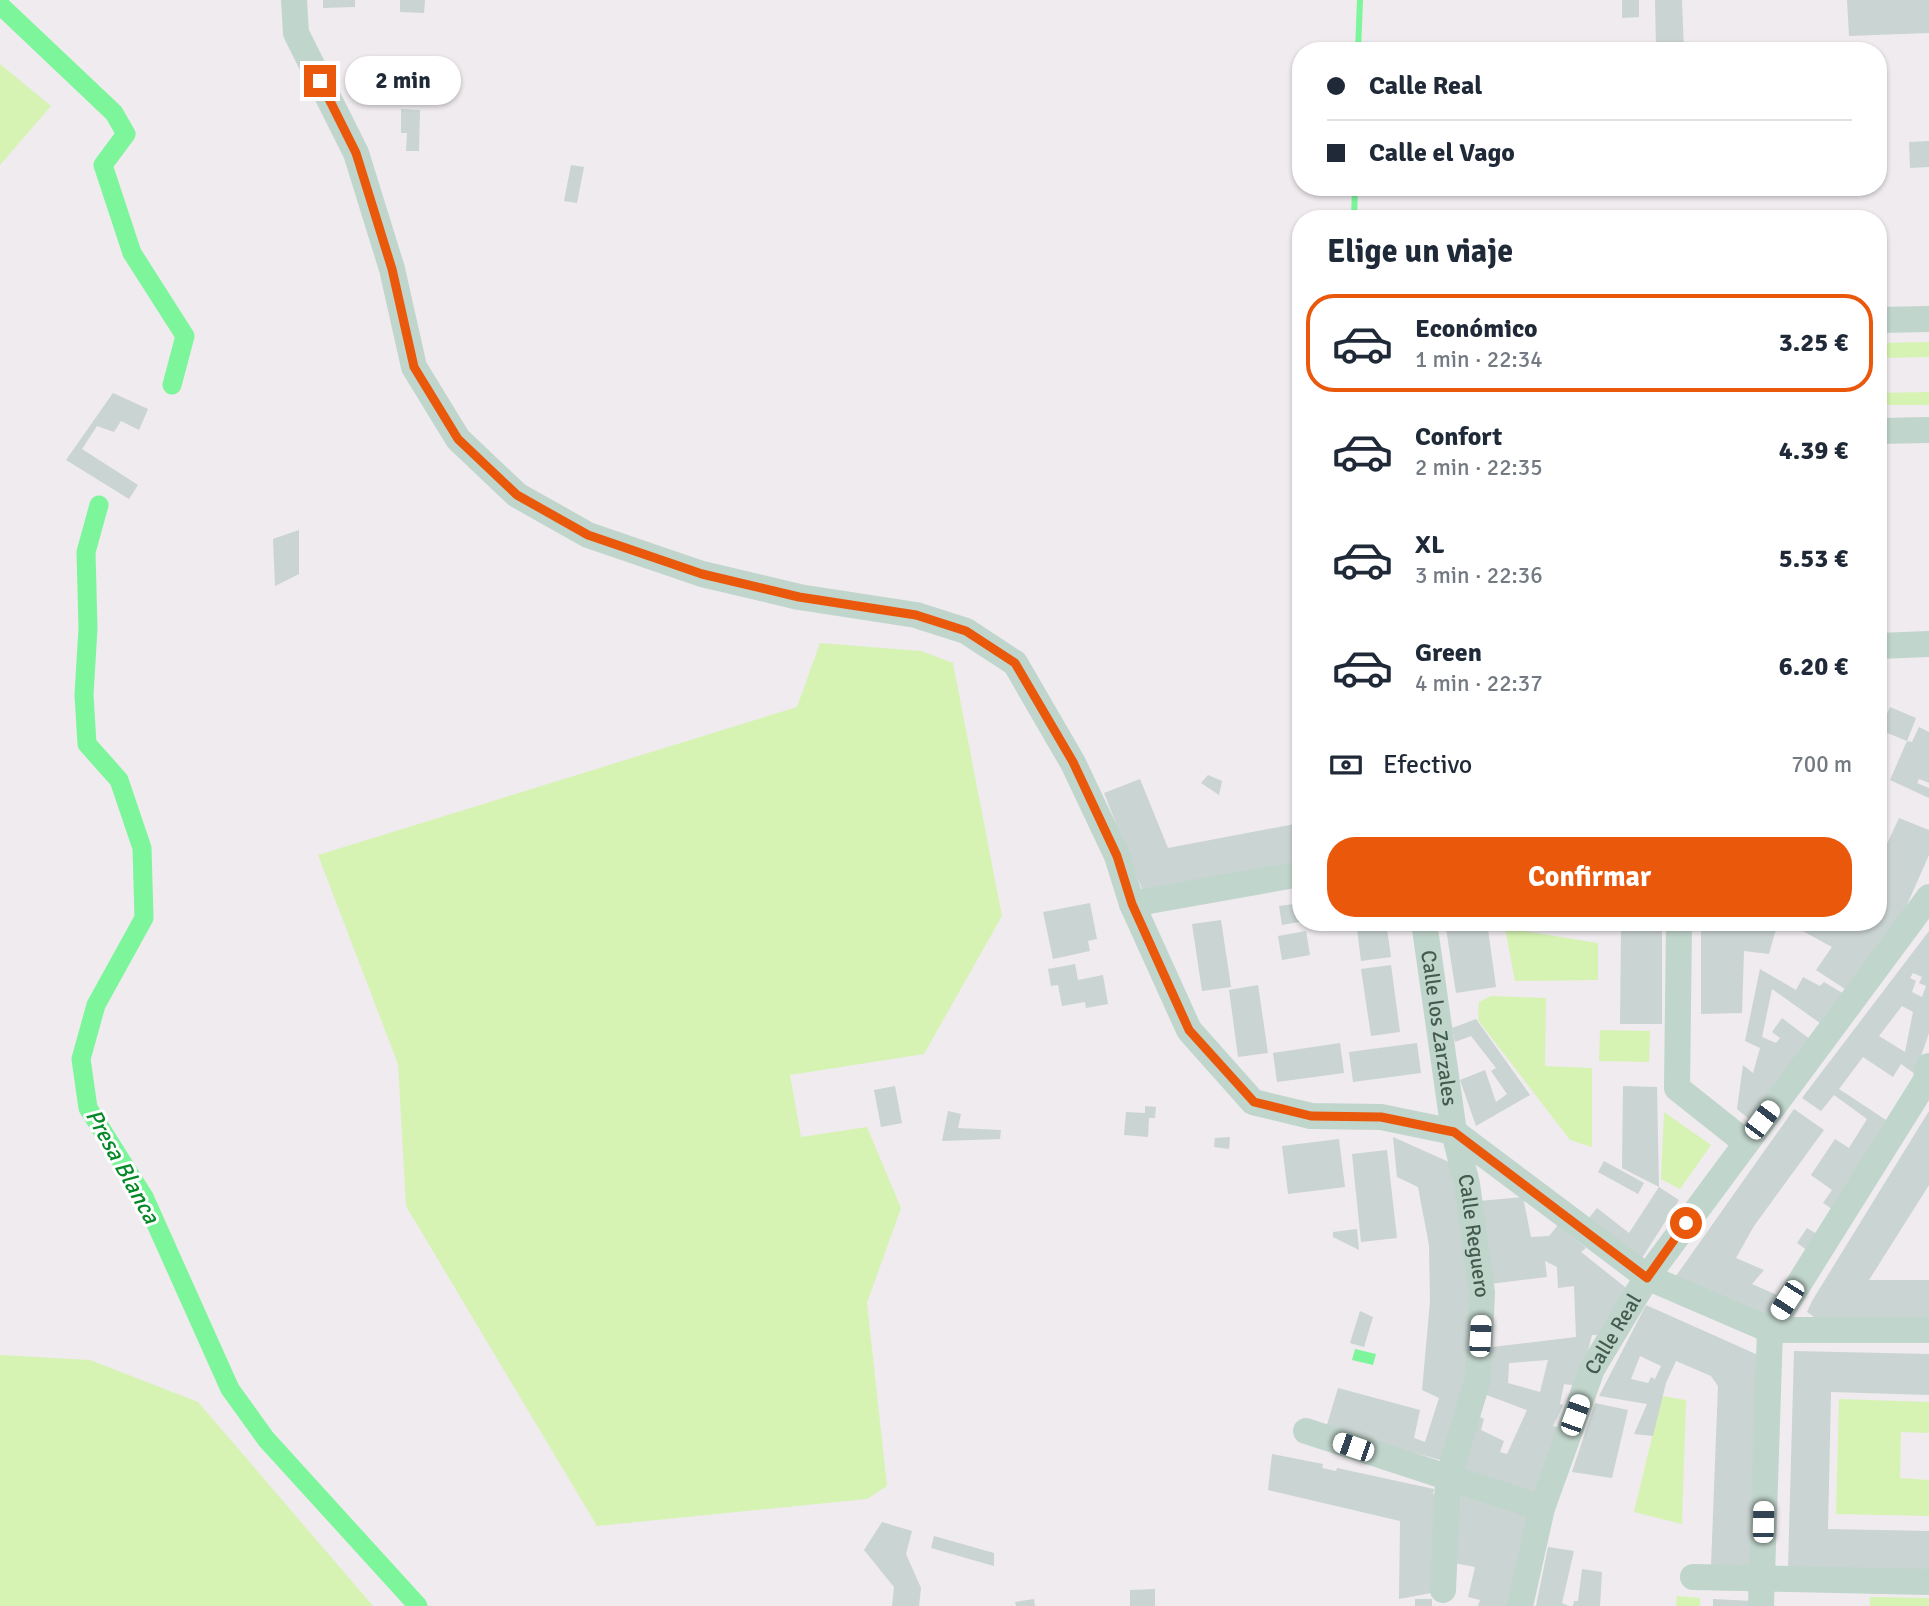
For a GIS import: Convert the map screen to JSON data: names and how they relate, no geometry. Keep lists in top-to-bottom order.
{
  "streets": {
    "street": ["Calle los Zarzales", "Calle Reguero", "Calle Real"]
  },
  "crossings": [
    ["Calle los Zarzales", "Calle Reguero"]
  ],
  "water": ["Presa Blanca"],
  "page": {
    "banner": ["Calle Real", "Calle el Vago"],
    "bubble": "2 min",
    "heading": "Elige un viaje",
    "list": [
      {
        "name": "Económico",
        "note": "1 min · 22:34",
        "value": "3.25 €"
      },
      {
        "name": "Confort",
        "note": "2 min · 22:35",
        "value": "4.39 €"
      },
      {
        "name": "XL",
        "note": "3 min · 22:36",
        "value": "5.53 €"
      },
      {
        "name": "Green",
        "note": "4 min · 22:37",
        "value": "6.20 €"
      }
    ],
    "pay": ["Efectivo", "700 m"],
    "buttons": "Confirmar"
  }
}
